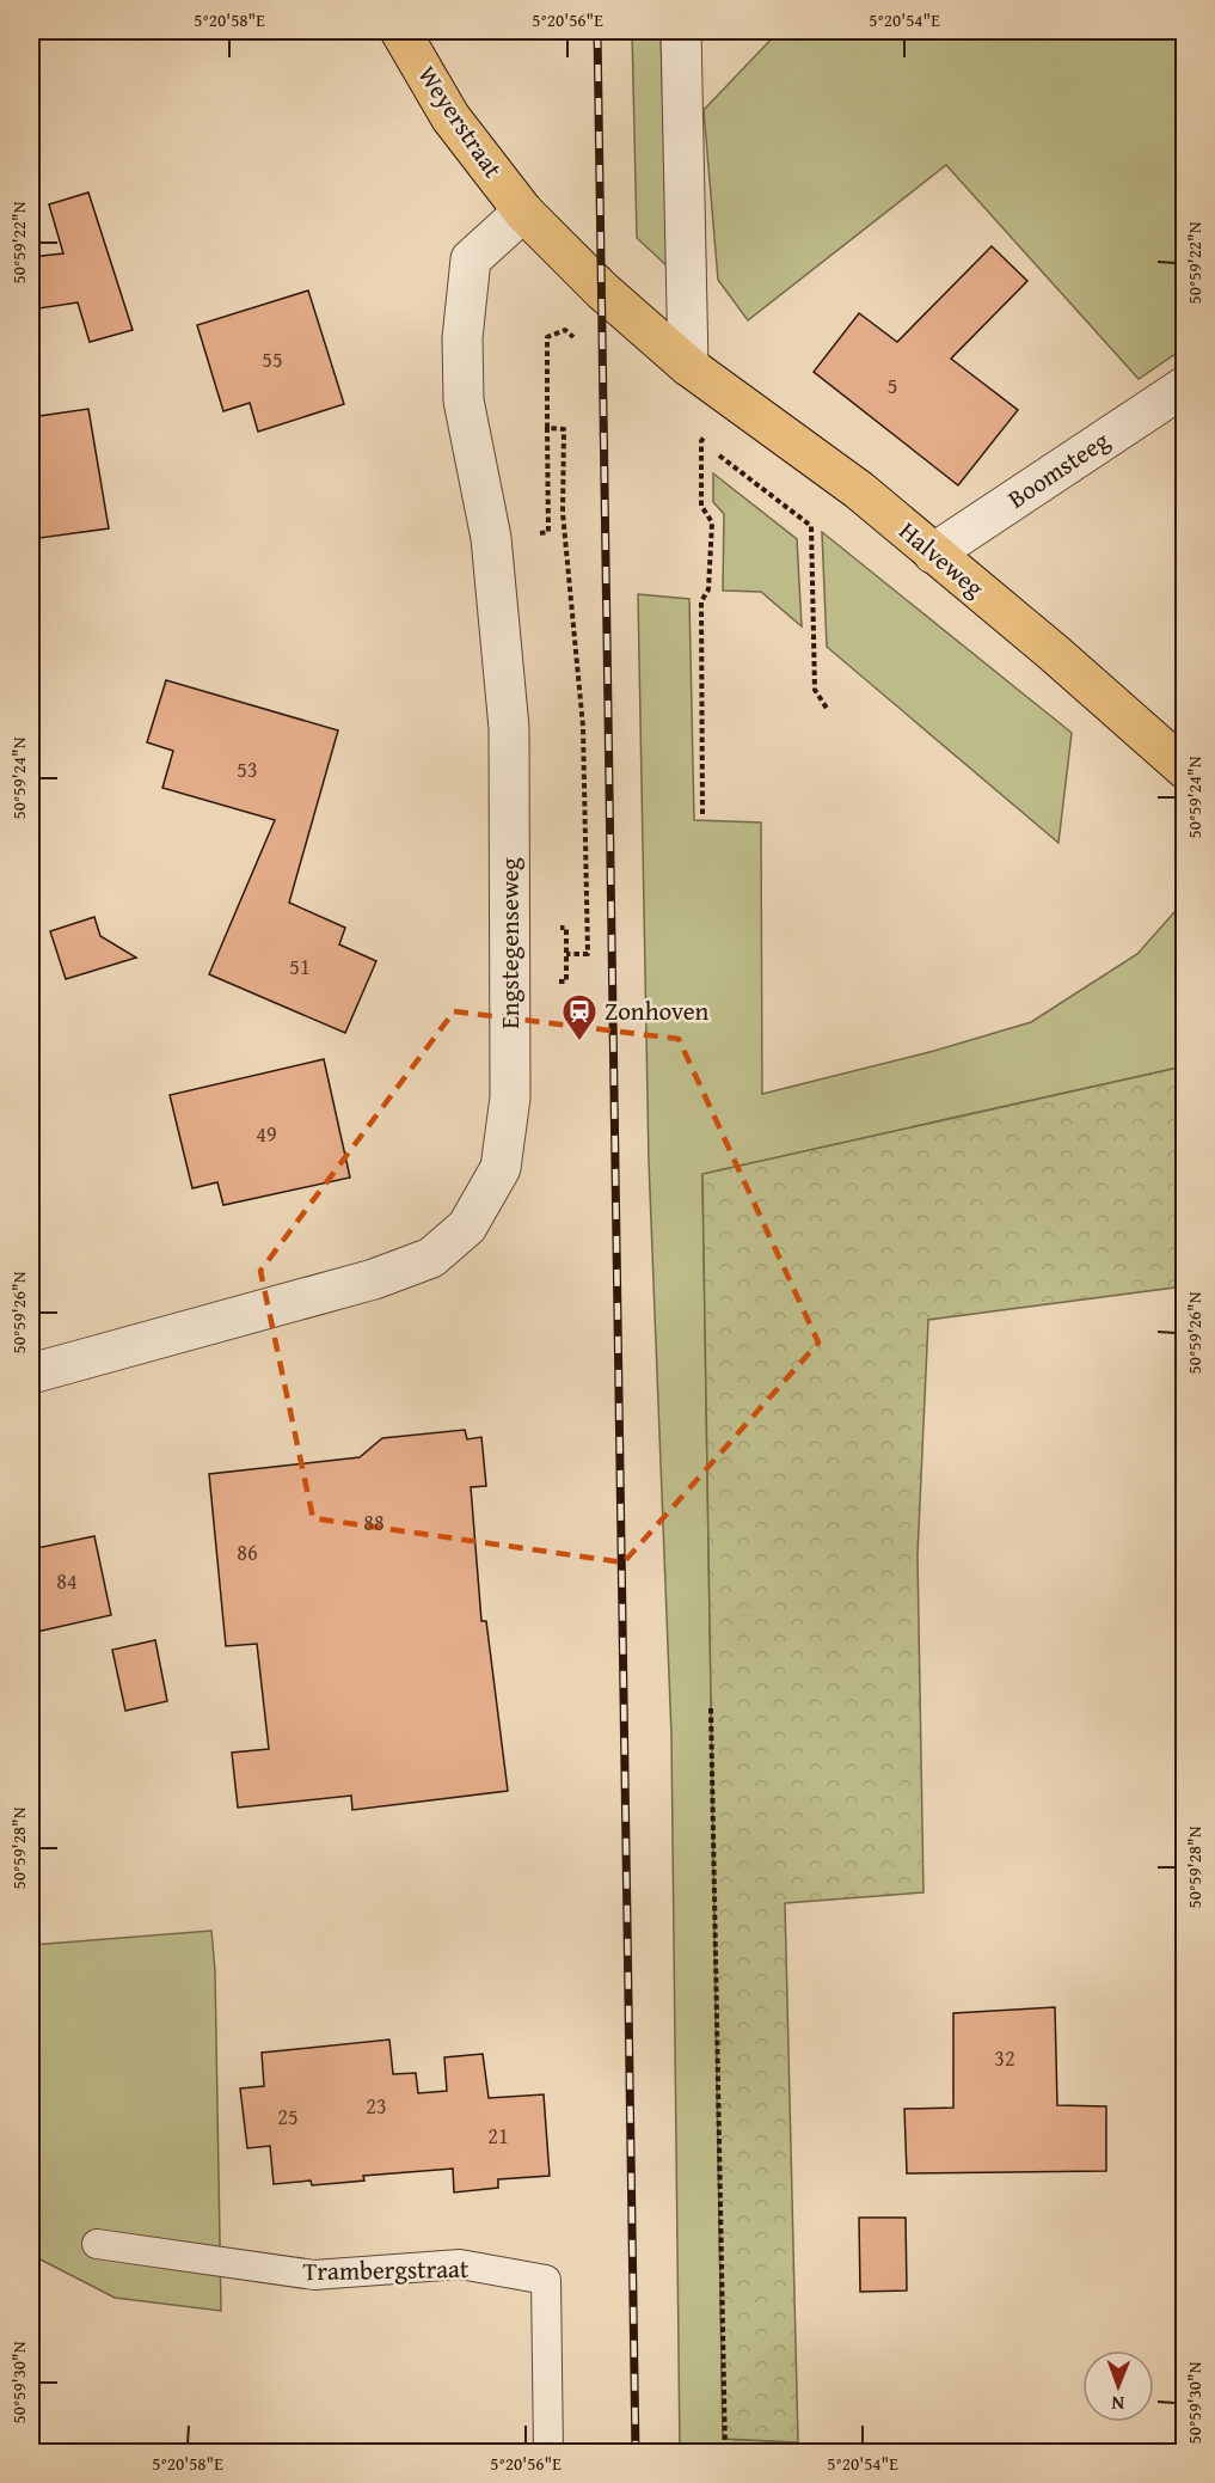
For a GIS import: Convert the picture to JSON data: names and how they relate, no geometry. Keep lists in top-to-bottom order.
{
  "streets": {
    "main road": ["Weyerstraat", "Halveweg"],
    "street": ["Boomsteeg", "Engstegenseweg"],
    "lane": ["Trambergstraat"]
  },
  "crossings": [
    ["Weyerstraat", "Halveweg"],
    ["Weyerstraat", "Engstegenseweg"],
    ["Boomsteeg", "Halveweg"],
    ["Halveweg", "Engstegenseweg"]
  ],
  "places": {
    "station": ["Zonhoven"]
  },
  "house_numbers": [
    "55",
    "5",
    "53",
    "51",
    "49",
    "88",
    "86",
    "84",
    "32",
    "23",
    "25",
    "21"
  ],
  "north": "bottom",
  "coordinates": [
    "5°20'58\"E",
    "5°20'56\"E",
    "5°20'54\"E",
    "50°59'22\"N",
    "50°59'24\"N",
    "50°59'26\"N",
    "50°59'28\"N",
    "50°59'30\"N"
  ]
}
